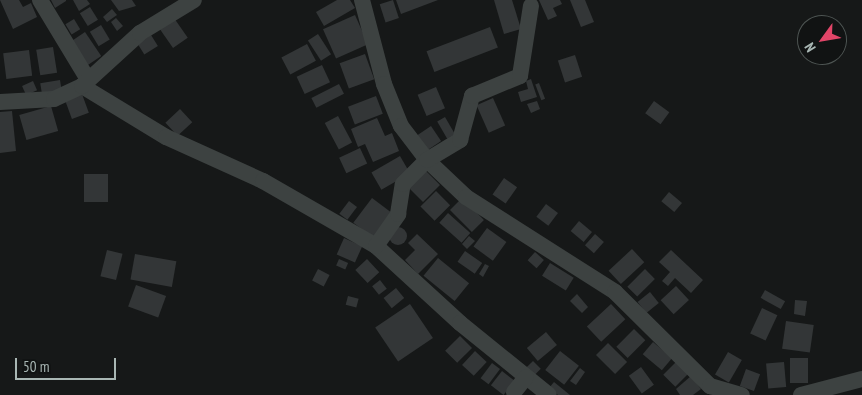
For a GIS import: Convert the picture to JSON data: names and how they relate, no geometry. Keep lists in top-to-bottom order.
{
  "scale_bar": "50 m",
  "north": "bottom left"
}
